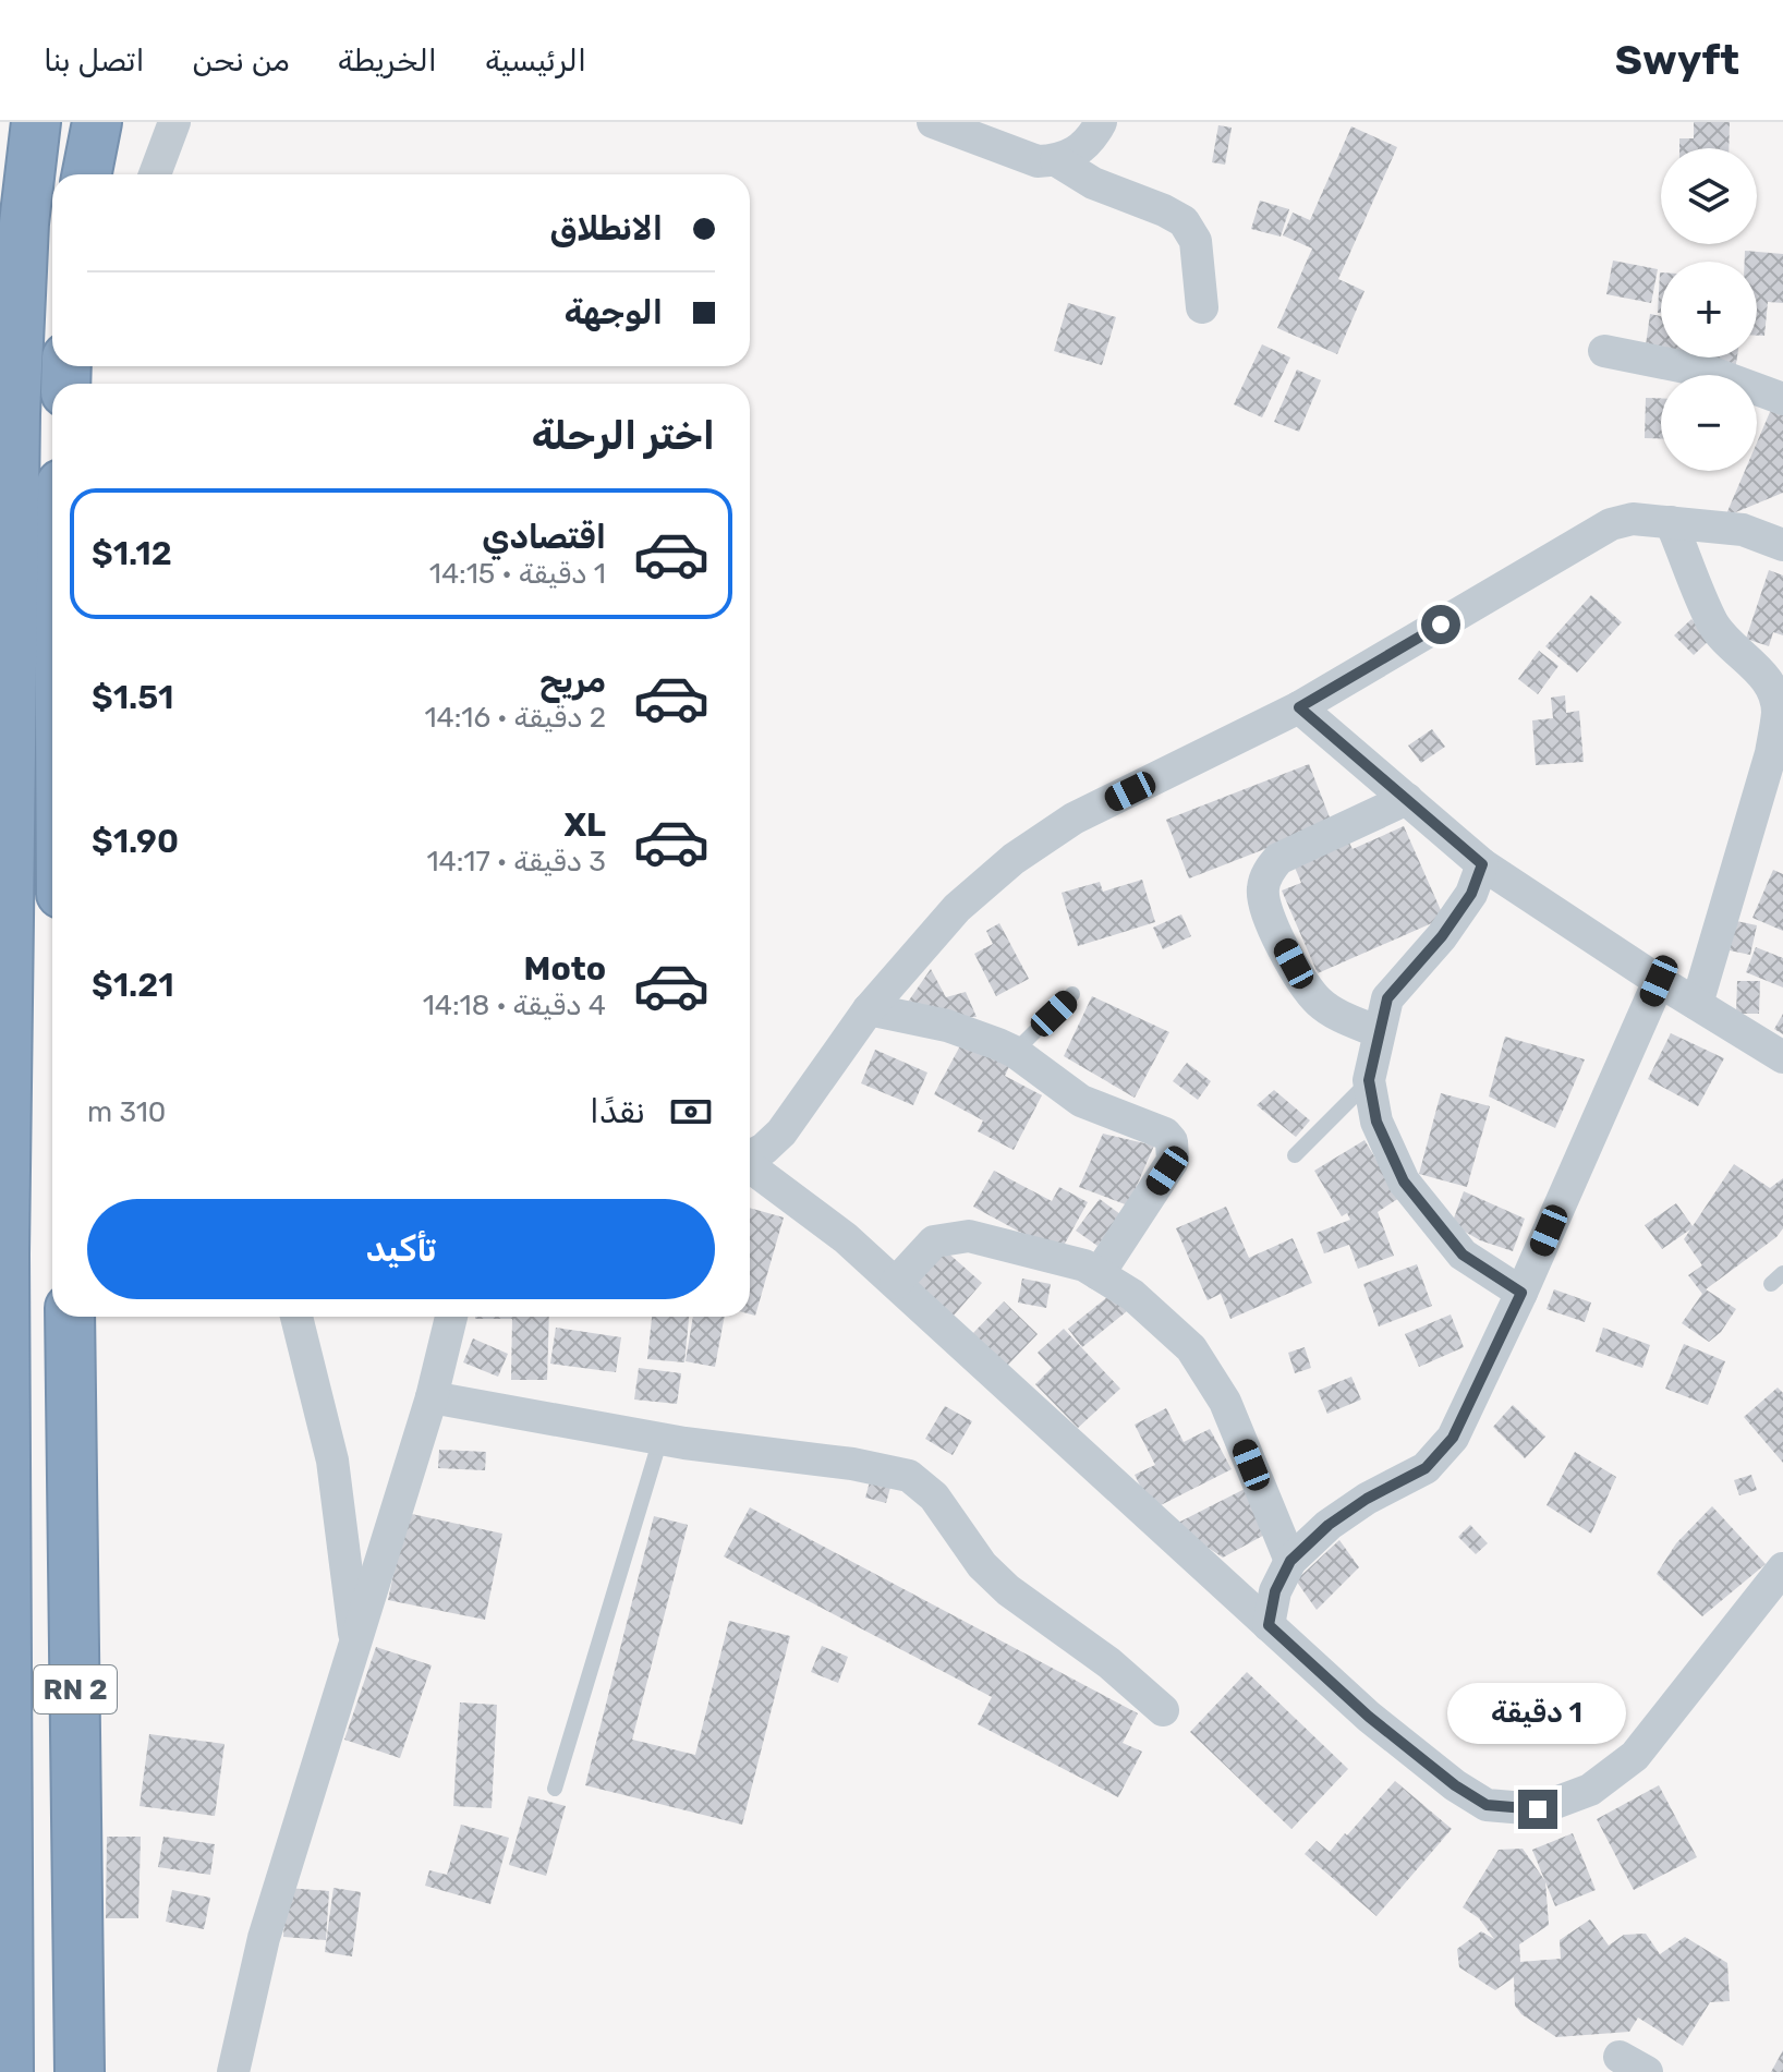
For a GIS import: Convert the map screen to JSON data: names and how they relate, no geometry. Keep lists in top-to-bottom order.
{
  "streets": {
    "highway": ["RN 2"]
  },
  "page": {
    "header": "Swyft",
    "nav": [
      "الرئيسية",
      "الخريطة",
      "من نحن",
      "اتصل بنا"
    ],
    "map_buttons": ["+", "−"],
    "banner": ["الانطلاق", "الوجهة"],
    "heading": "اختر الرحلة",
    "list": [
      {
        "name": "اقتصادي",
        "note": "1 دقيقة · 14:15",
        "value": "$1.12"
      },
      {
        "name": "مريح",
        "note": "2 دقيقة · 14:16",
        "value": "$1.51"
      },
      {
        "name": "XL",
        "note": "3 دقيقة · 14:17",
        "value": "$1.90"
      },
      {
        "name": "Moto",
        "note": "4 دقيقة · 14:18",
        "value": "$1.21"
      }
    ],
    "pay": ["نقدًا", "310 m"],
    "buttons": "تأكيد",
    "bubble": "1 دقيقة"
  }
}
